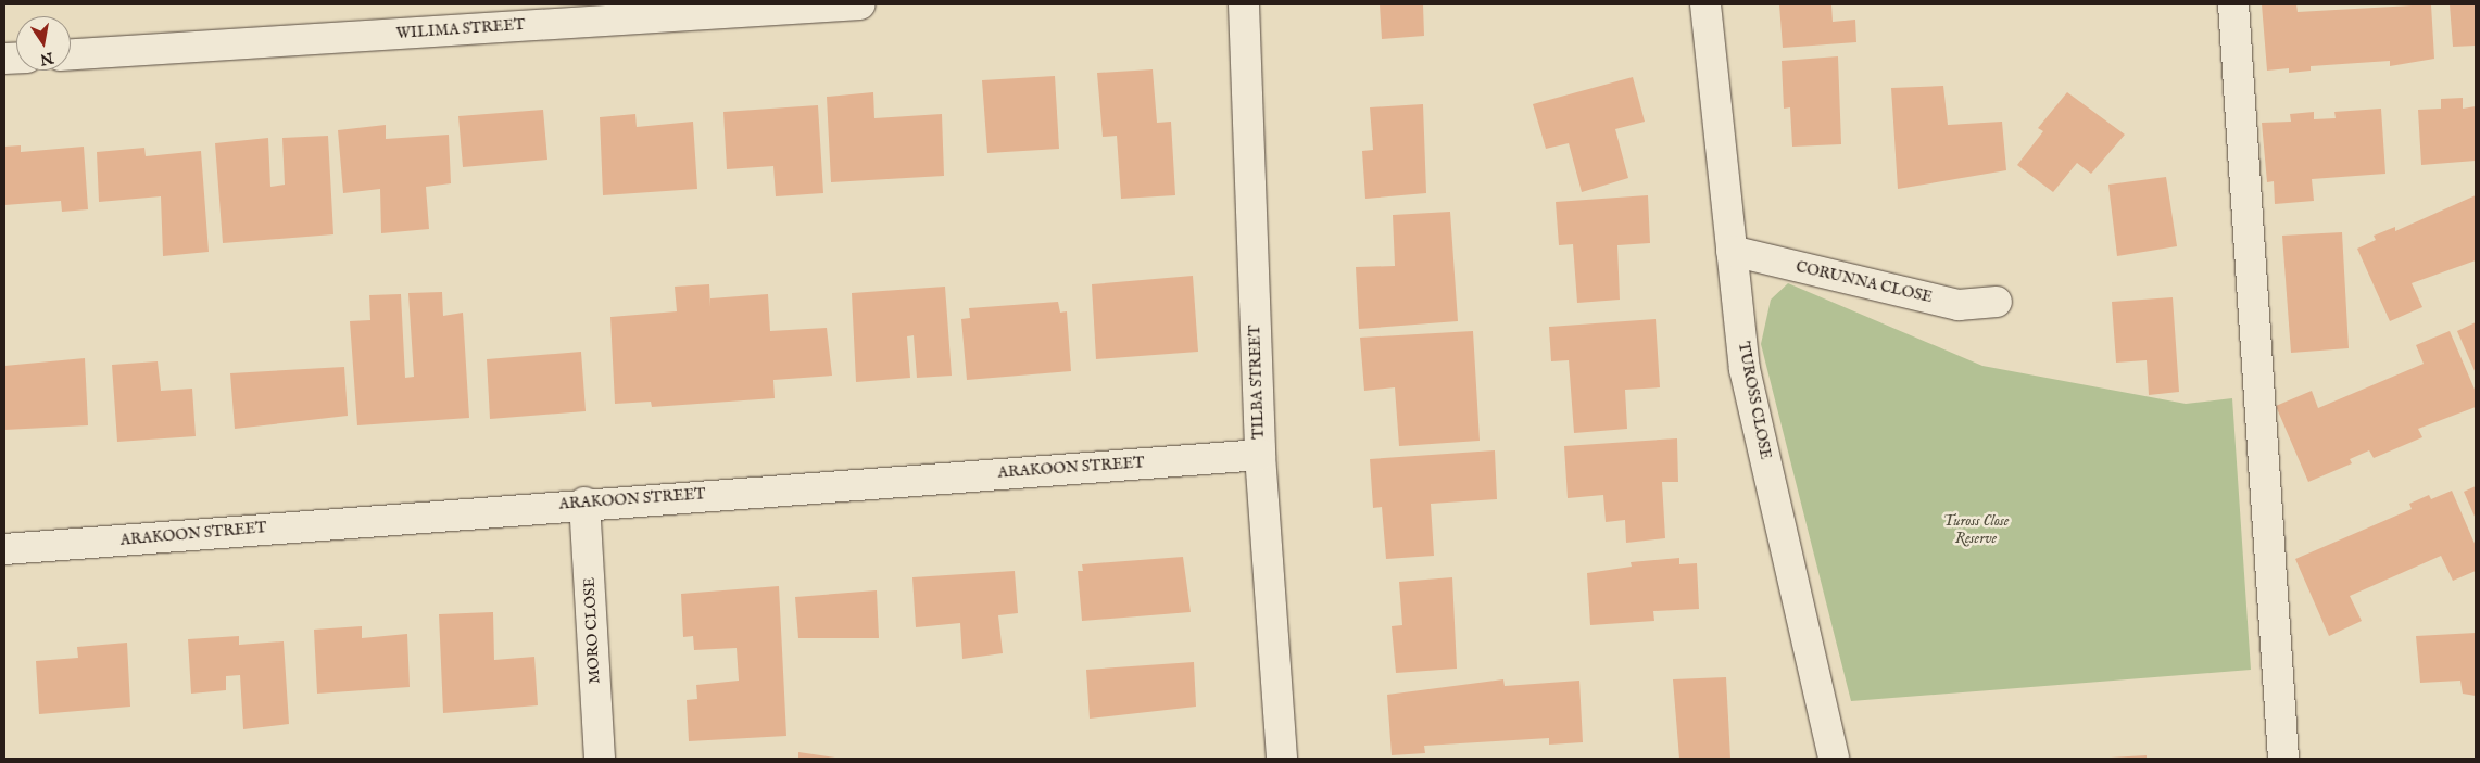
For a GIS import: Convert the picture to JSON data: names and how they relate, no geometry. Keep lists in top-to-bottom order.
{
  "streets": {
    "street": [
      "WILIMA STREET",
      "CORUNNA CLOSE",
      "TILBA STREET",
      "TUROSS CLOSE",
      "ARAKOON STREET",
      "MORO CLOSE"
    ]
  },
  "crossings": [
    ["CORUNNA CLOSE", "TUROSS CLOSE"],
    ["TILBA STREET", "ARAKOON STREET"],
    ["ARAKOON STREET", "MORO CLOSE"]
  ],
  "parks": ["Tuross Close Reserve"],
  "north": "bottom"
}
